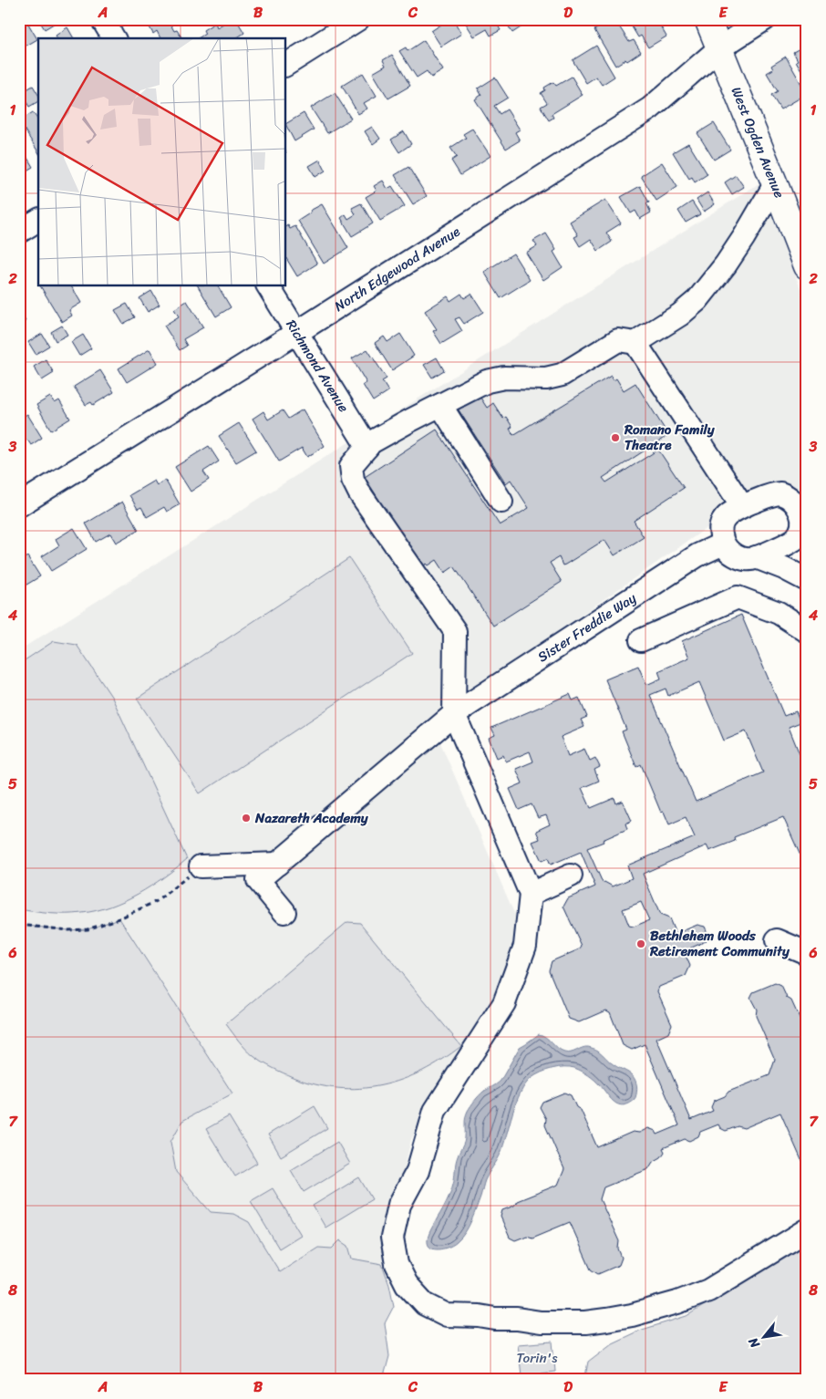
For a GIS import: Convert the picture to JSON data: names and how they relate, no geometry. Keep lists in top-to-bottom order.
{
  "streets": {
    "main road": ["West Ogden Avenue"],
    "street": ["North Edgewood Avenue", "Richmond Avenue", "Sister Freddie Way"]
  },
  "crossings": [
    ["West Ogden Avenue", "North Edgewood Avenue"],
    ["North Edgewood Avenue", "Richmond Avenue"]
  ],
  "parks": ["Torin's"],
  "places": ["Romano Family Theatre", "Nazareth Academy", "Bethlehem Woods Retirement Community"],
  "north": "bottom left",
  "grid": {
    "columns": [
      "A",
      "B",
      "C",
      "D",
      "E"
    ],
    "rows": [
      "1",
      "2",
      "3",
      "4",
      "5",
      "6",
      "7",
      "8"
    ]
  }
}
